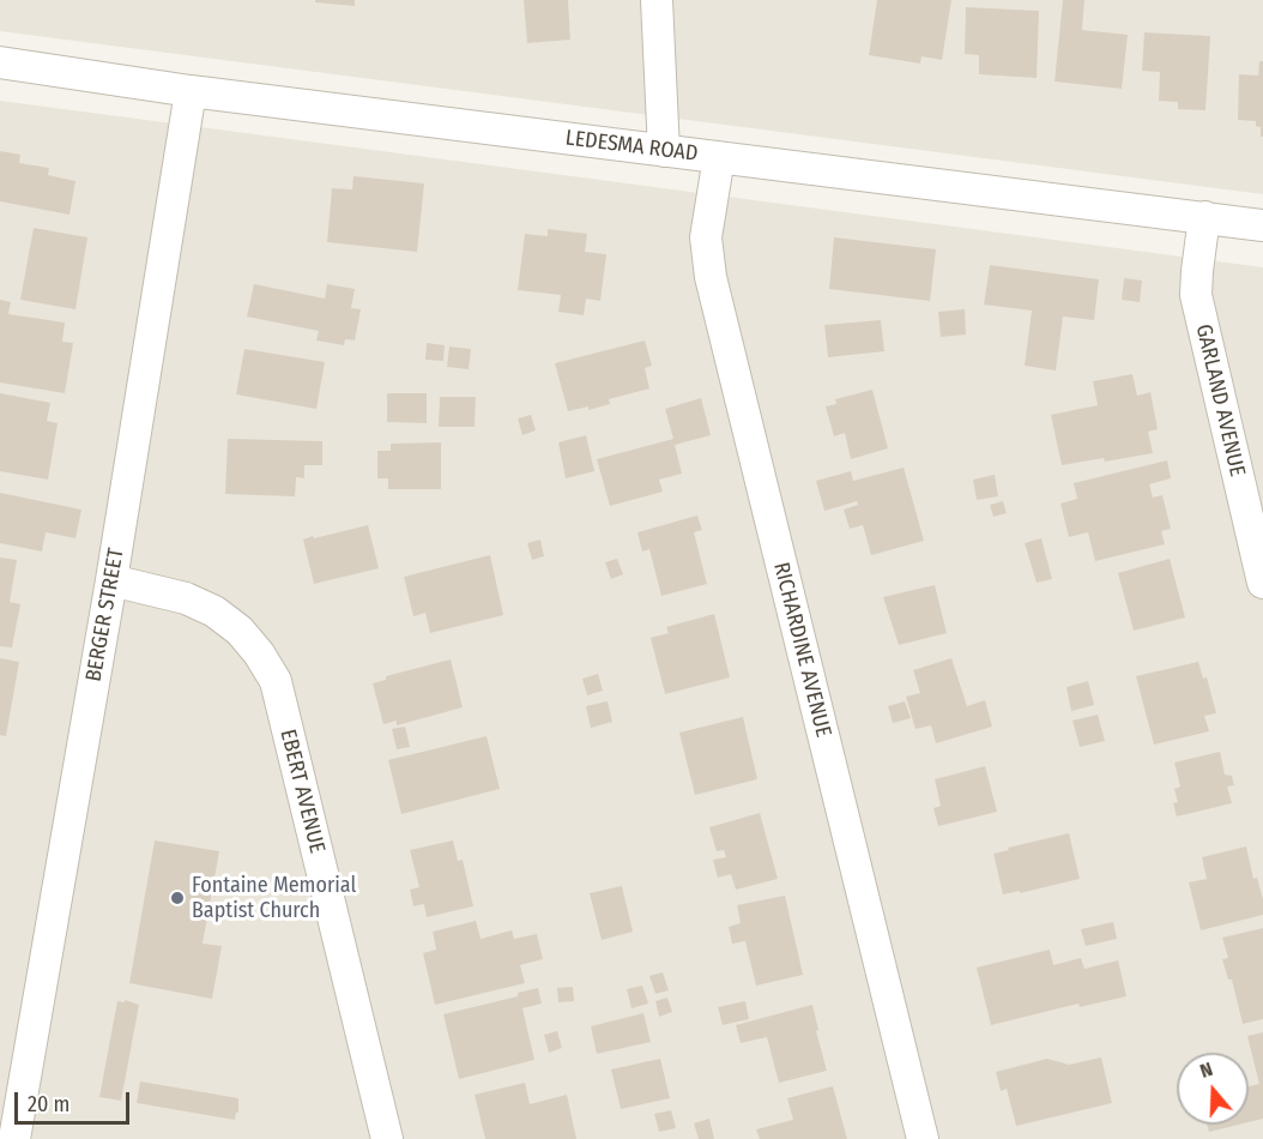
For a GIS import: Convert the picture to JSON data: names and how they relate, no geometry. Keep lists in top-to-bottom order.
{
  "streets": {
    "street": [
      "LEDESMA ROAD",
      "GARLAND AVENUE",
      "BERGER STREET",
      "RICHARDINE AVENUE",
      "EBERT AVENUE"
    ]
  },
  "crossings": [
    ["LEDESMA ROAD", "GARLAND AVENUE"],
    ["LEDESMA ROAD", "BERGER STREET"],
    ["LEDESMA ROAD", "RICHARDINE AVENUE"],
    ["BERGER STREET", "EBERT AVENUE"]
  ],
  "places": ["Fontaine Memorial Baptist Church"],
  "scale_bar": "20 m",
  "north": "top"
}
